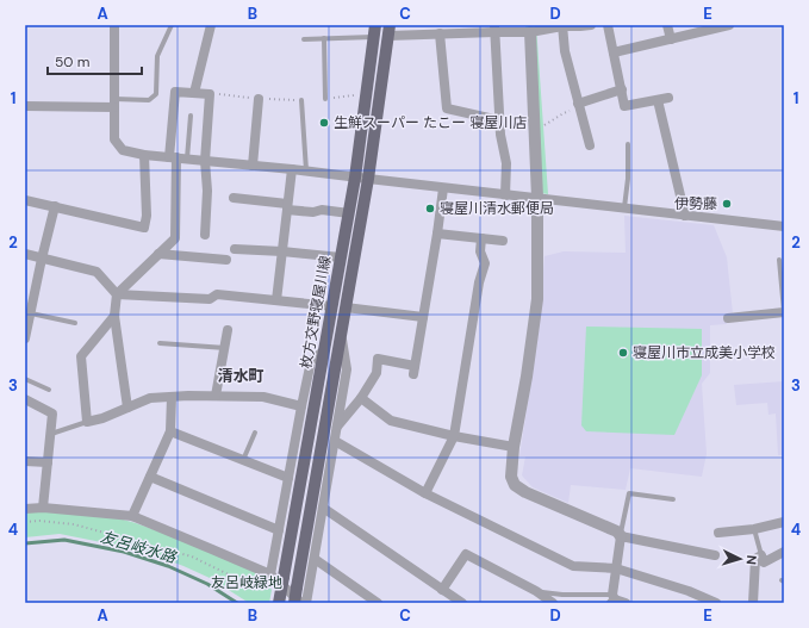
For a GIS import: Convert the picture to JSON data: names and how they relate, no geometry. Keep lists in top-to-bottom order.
{
  "streets": {
    "main road": ["枚方交野寝屋川線"]
  },
  "districts": ["清水町"],
  "water": ["友呂岐水路"],
  "parks": ["友呂岐緑地"],
  "places": [
    "生鮮スーパー たこー 寝屋川店",
    "伊勢藤",
    "寝屋川清水郵便局",
    "寝屋川市立成美小学校"
  ],
  "scale_bar": "50 m",
  "north": "right",
  "grid": {
    "columns": [
      "A",
      "B",
      "C",
      "D",
      "E"
    ],
    "rows": [
      "1",
      "2",
      "3",
      "4"
    ]
  }
}
